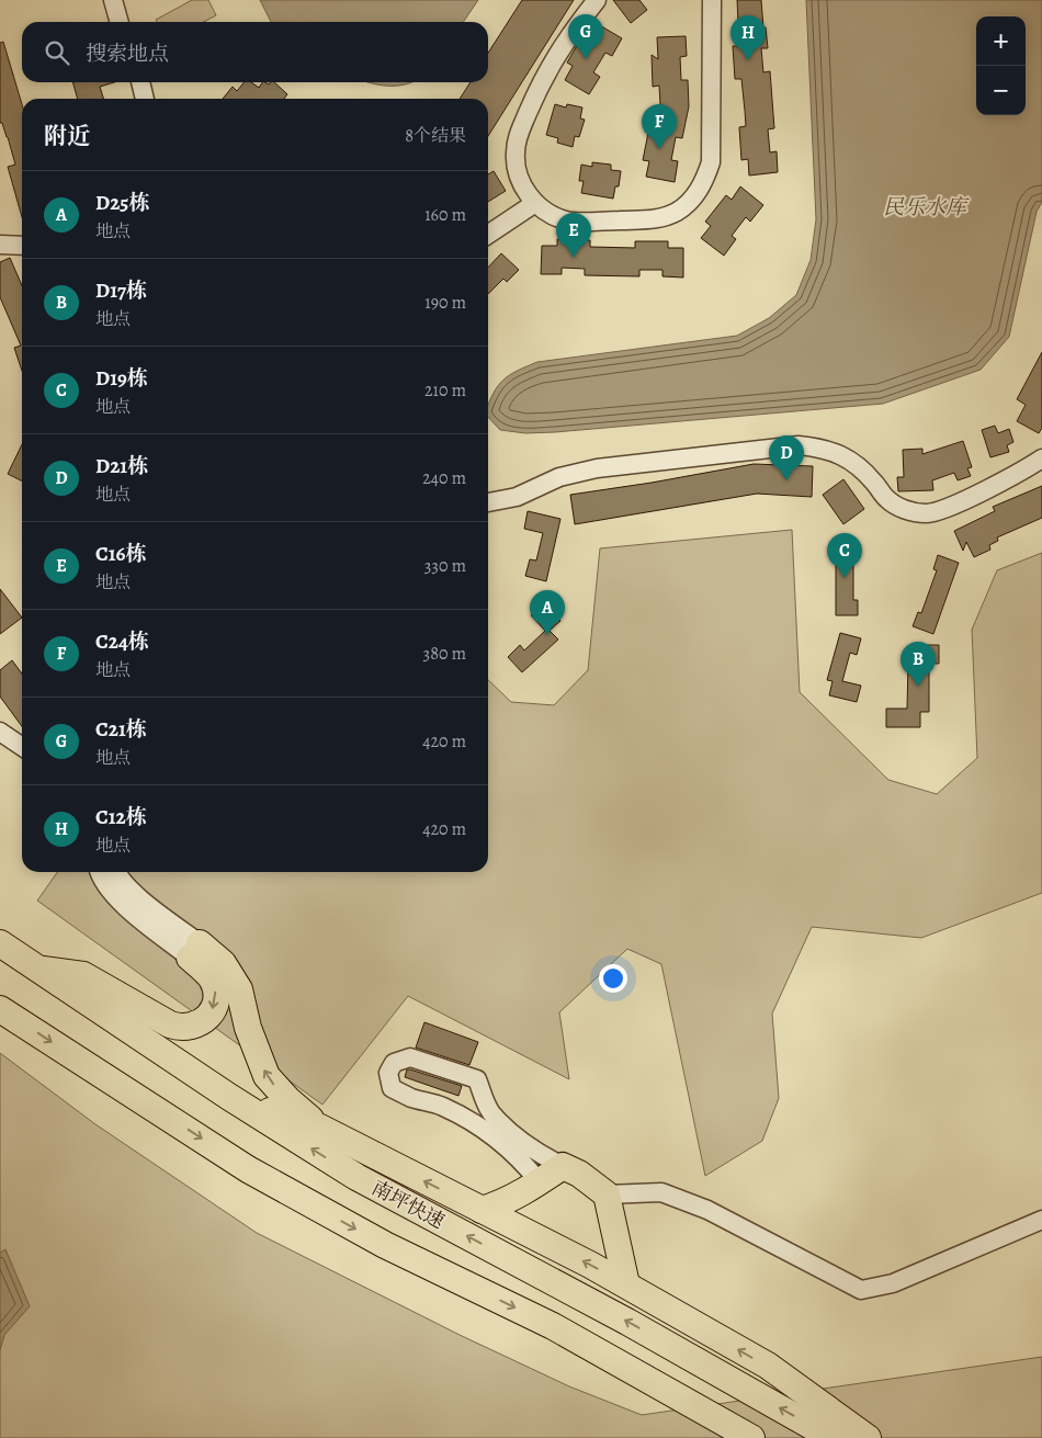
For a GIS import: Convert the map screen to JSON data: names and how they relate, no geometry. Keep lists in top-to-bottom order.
{
  "streets": {
    "highway": ["南坪快速"]
  },
  "water": ["民乐水库"],
  "page": {
    "pins": [
      "G",
      "H",
      "F",
      "E",
      "D",
      "C",
      "A",
      "B"
    ],
    "map_buttons": ["+", "−"],
    "search": "搜索地点",
    "heading": ["附近", "8个结果"],
    "list": [
      {
        "mark": "A",
        "name": "D25栋",
        "note": "地点",
        "value": "160 m"
      },
      {
        "mark": "B",
        "name": "D17栋",
        "note": "地点",
        "value": "190 m"
      },
      {
        "mark": "C",
        "name": "D19栋",
        "note": "地点",
        "value": "210 m"
      },
      {
        "mark": "D",
        "name": "D21栋",
        "note": "地点",
        "value": "240 m"
      },
      {
        "mark": "E",
        "name": "C16栋",
        "note": "地点",
        "value": "330 m"
      },
      {
        "mark": "F",
        "name": "C24栋",
        "note": "地点",
        "value": "380 m"
      },
      {
        "mark": "G",
        "name": "C21栋",
        "note": "地点",
        "value": "420 m"
      },
      {
        "mark": "H",
        "name": "C12栋",
        "note": "地点",
        "value": "420 m"
      }
    ]
  }
}
